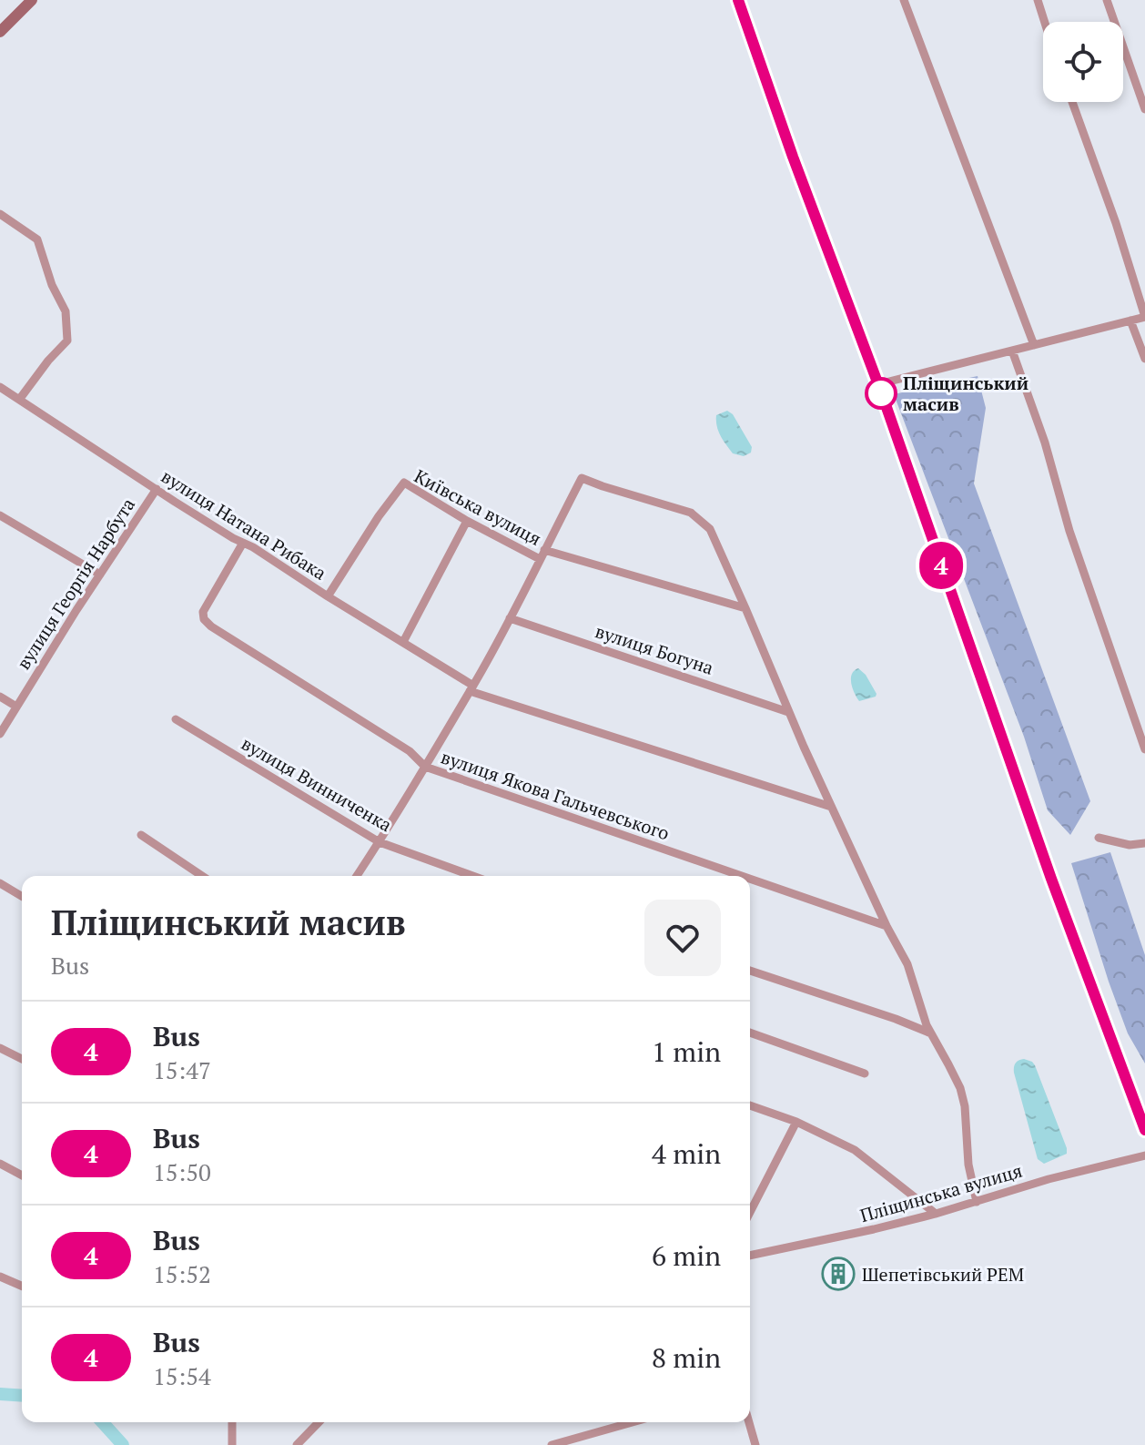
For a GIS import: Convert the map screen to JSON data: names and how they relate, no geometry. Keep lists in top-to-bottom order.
{
  "streets": {
    "street": [
      "Київська вулиця",
      "вулиця Натана Рибака",
      "вулиця Георгія Нарбута",
      "вулиця Богуна",
      "вулиця Винниченка",
      "вулиця Якова Гальчевського",
      "Пліщинська вулиця"
    ]
  },
  "crossings": [
    ["Київська вулиця", "вулиця Натана Рибака"],
    ["вулиця Натана Рибака", "вулиця Георгія Нарбута"],
    ["вулиця Натана Рибака", "вулиця Якова Гальчевського"]
  ],
  "places": {
    "other": ["Пліщинський масив"],
    "building": ["Шепетівський РЕМ"]
  },
  "lines": ["bus line 4"],
  "page": {
    "on_map": "4",
    "heading": ["Пліщинський масив", "Bus"],
    "list": [
      {
        "mark": "4",
        "name": "Bus",
        "note": "15:47",
        "value": "1 min"
      },
      {
        "mark": "4",
        "name": "Bus",
        "note": "15:50",
        "value": "4 min"
      },
      {
        "mark": "4",
        "name": "Bus",
        "note": "15:52",
        "value": "6 min"
      },
      {
        "mark": "4",
        "name": "Bus",
        "note": "15:54",
        "value": "8 min"
      }
    ]
  }
}
